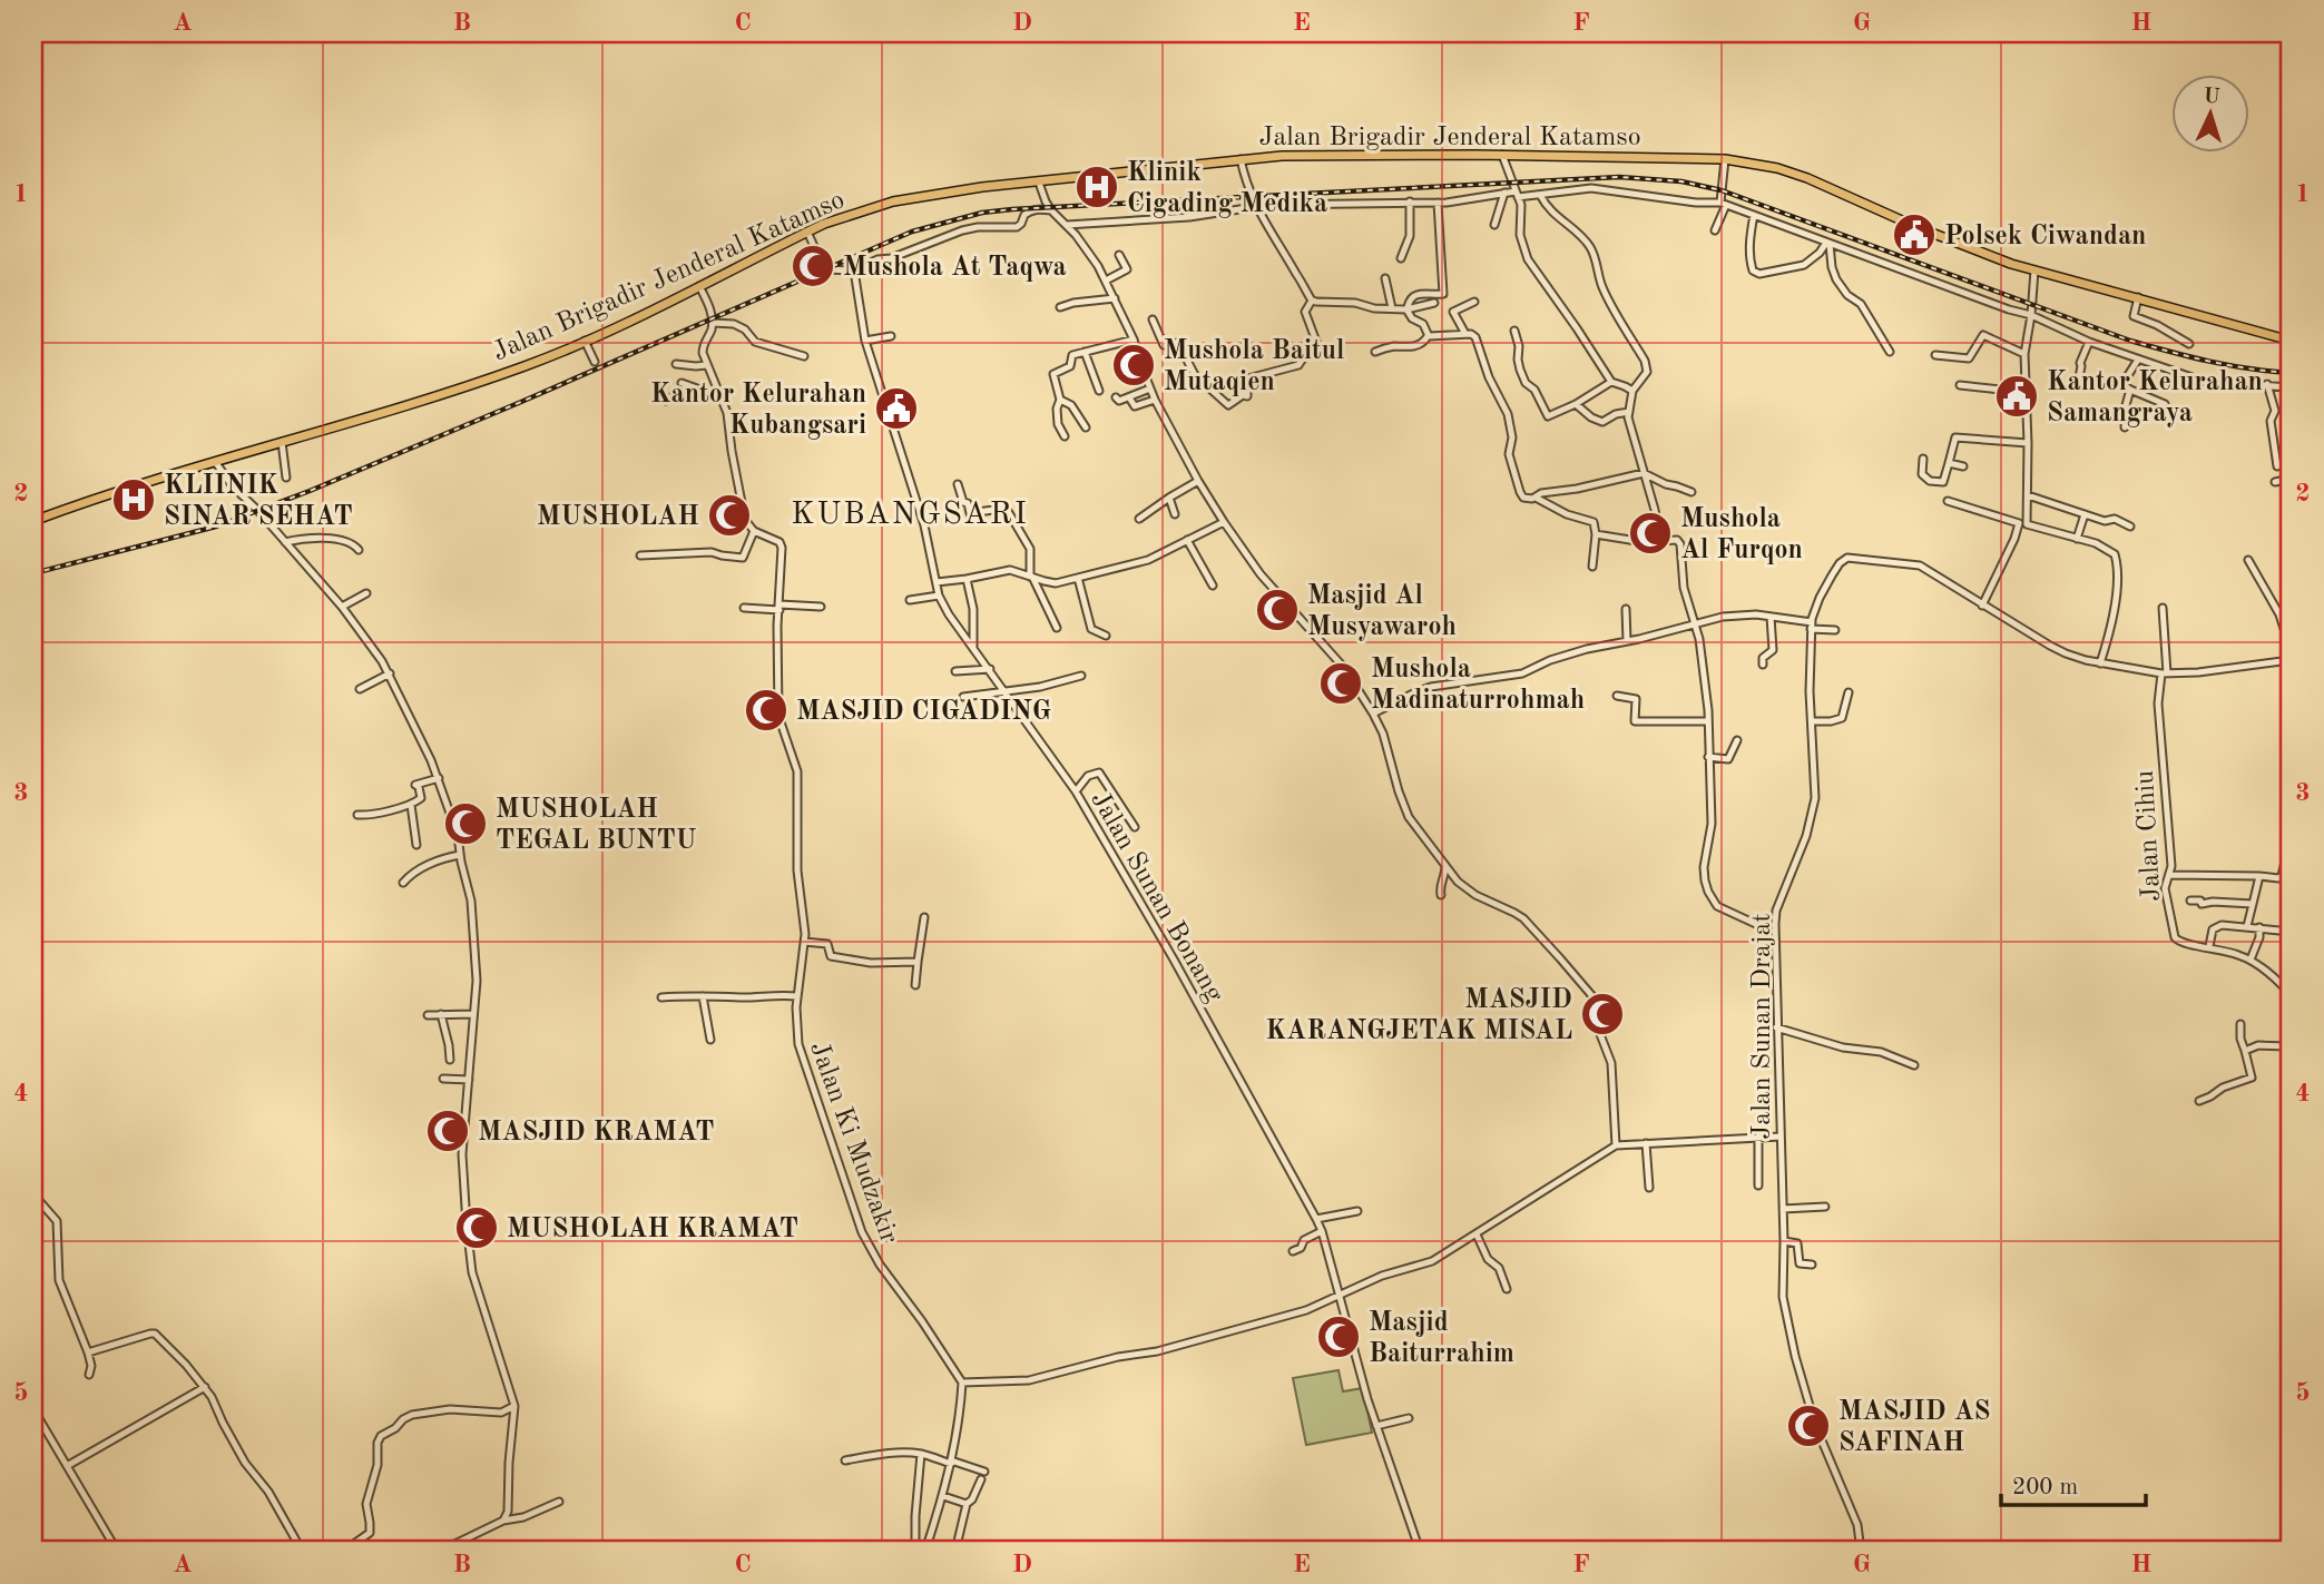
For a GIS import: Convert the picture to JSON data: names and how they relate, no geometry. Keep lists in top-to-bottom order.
{
  "streets": {
    "highway": ["Jalan Brigadir Jenderal Katamso"],
    "street": [
      "Jalan Cihiu",
      "Jalan Sunan Bonang",
      "Jalan Sunan Drajat",
      "Jalan Ki Mudzakir"
    ]
  },
  "crossings": [
    ["Jalan Cihiu", "Jalan Sunan Drajat"]
  ],
  "districts": ["KUBANGSARI"],
  "places": {
    "hospital": ["Klinik Cigading Medika", "KLIINIK SINAR SEHAT"],
    "public building": ["Polsek Ciwandan", "Kantor Kelurahan Samangraya", "Kantor Kelurahan Kubangsari"],
    "mosque": [
      "Mushola At Taqwa",
      "Mushola Baitul Mutaqien",
      "MUSHOLAH",
      "Mushola Al Furqon",
      "Masjid Al Musyawaroh",
      "Mushola Madinaturrohmah",
      "MASJID CIGADING",
      "MUSHOLAH TEGAL BUNTU",
      "MASJID KARANGJETAK MISAL",
      "MASJID KRAMAT",
      "MUSHOLAH KRAMAT",
      "Masjid Baiturrahim",
      "MASJID AS SAFINAH"
    ]
  },
  "scale_bar": "200 m",
  "north": "top",
  "grid": {
    "columns": [
      "A",
      "B",
      "C",
      "D",
      "E",
      "F",
      "G",
      "H"
    ],
    "rows": [
      "1",
      "2",
      "3",
      "4",
      "5"
    ]
  }
}
